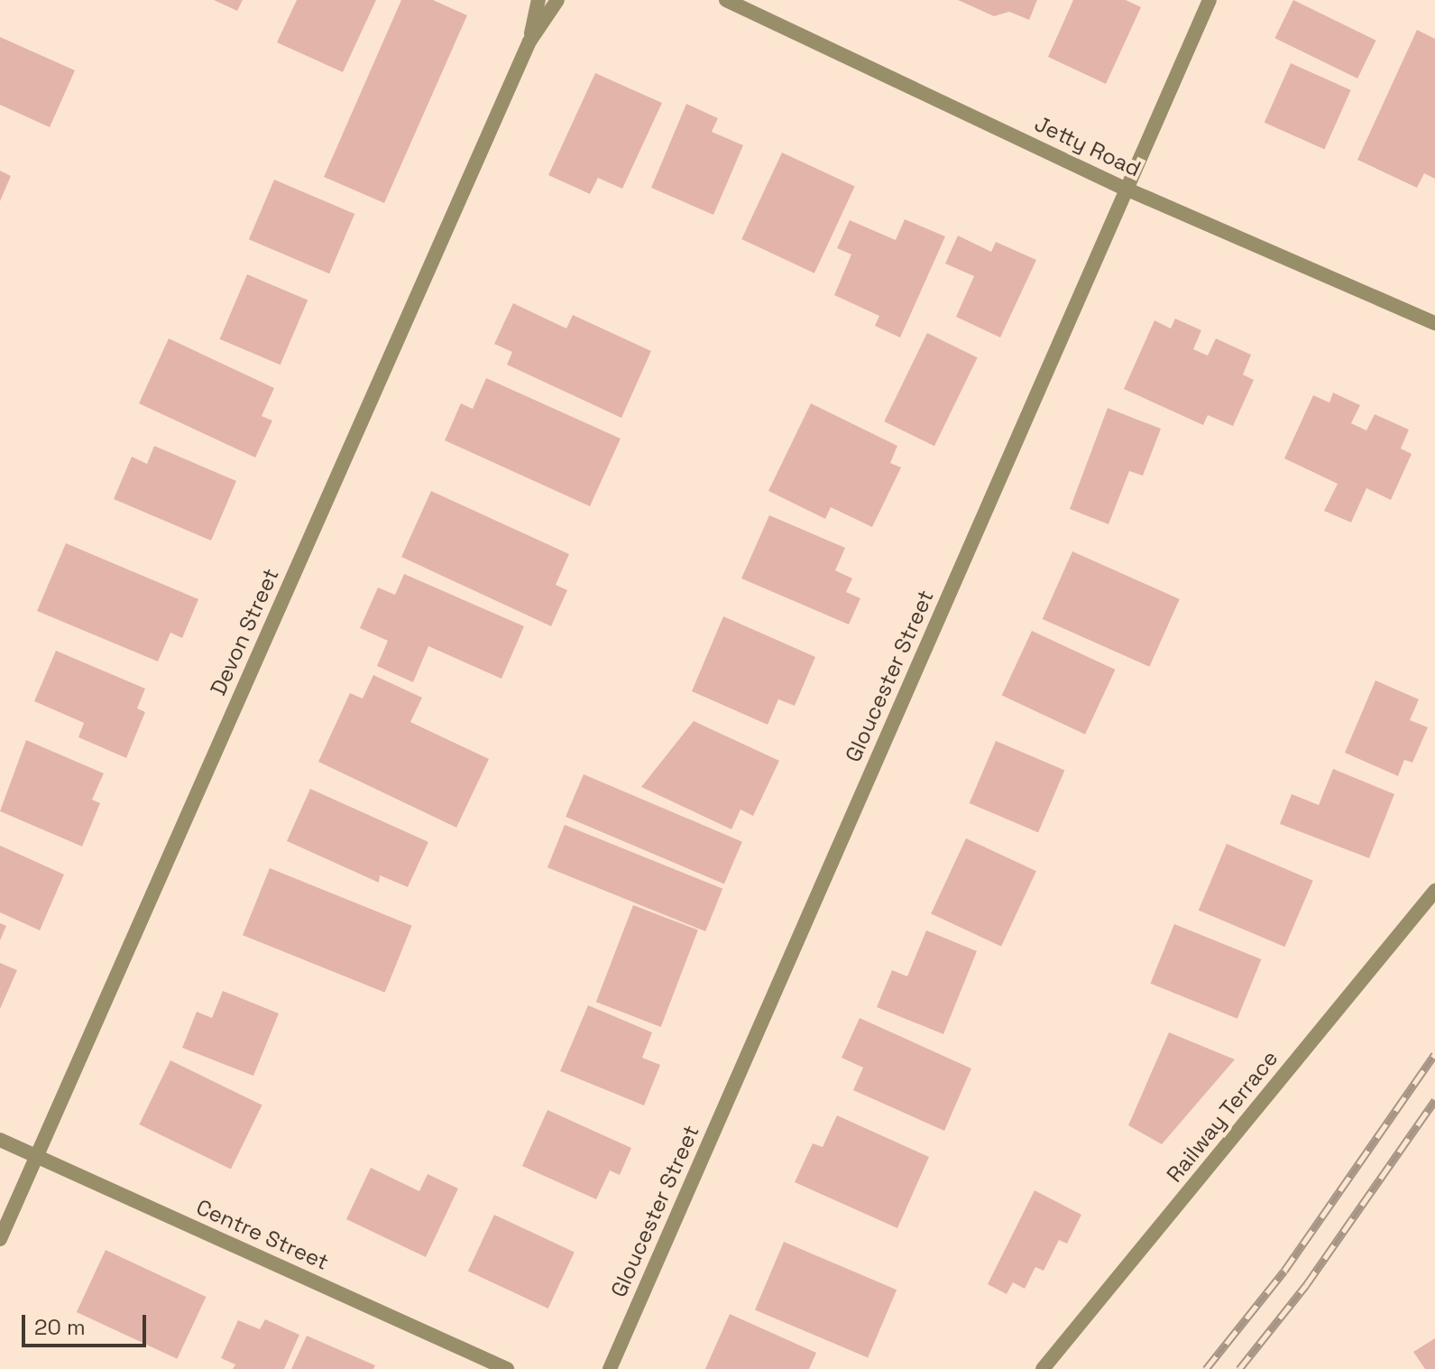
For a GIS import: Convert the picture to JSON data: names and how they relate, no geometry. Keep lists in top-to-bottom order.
{
  "streets": {
    "street": [
      "Jetty Road",
      "Devon Street",
      "Gloucester Street",
      "Railway Terrace",
      "Centre Street"
    ]
  },
  "crossings": [
    ["Jetty Road", "Gloucester Street"],
    ["Devon Street", "Centre Street"]
  ],
  "scale_bar": "20 m"
}
